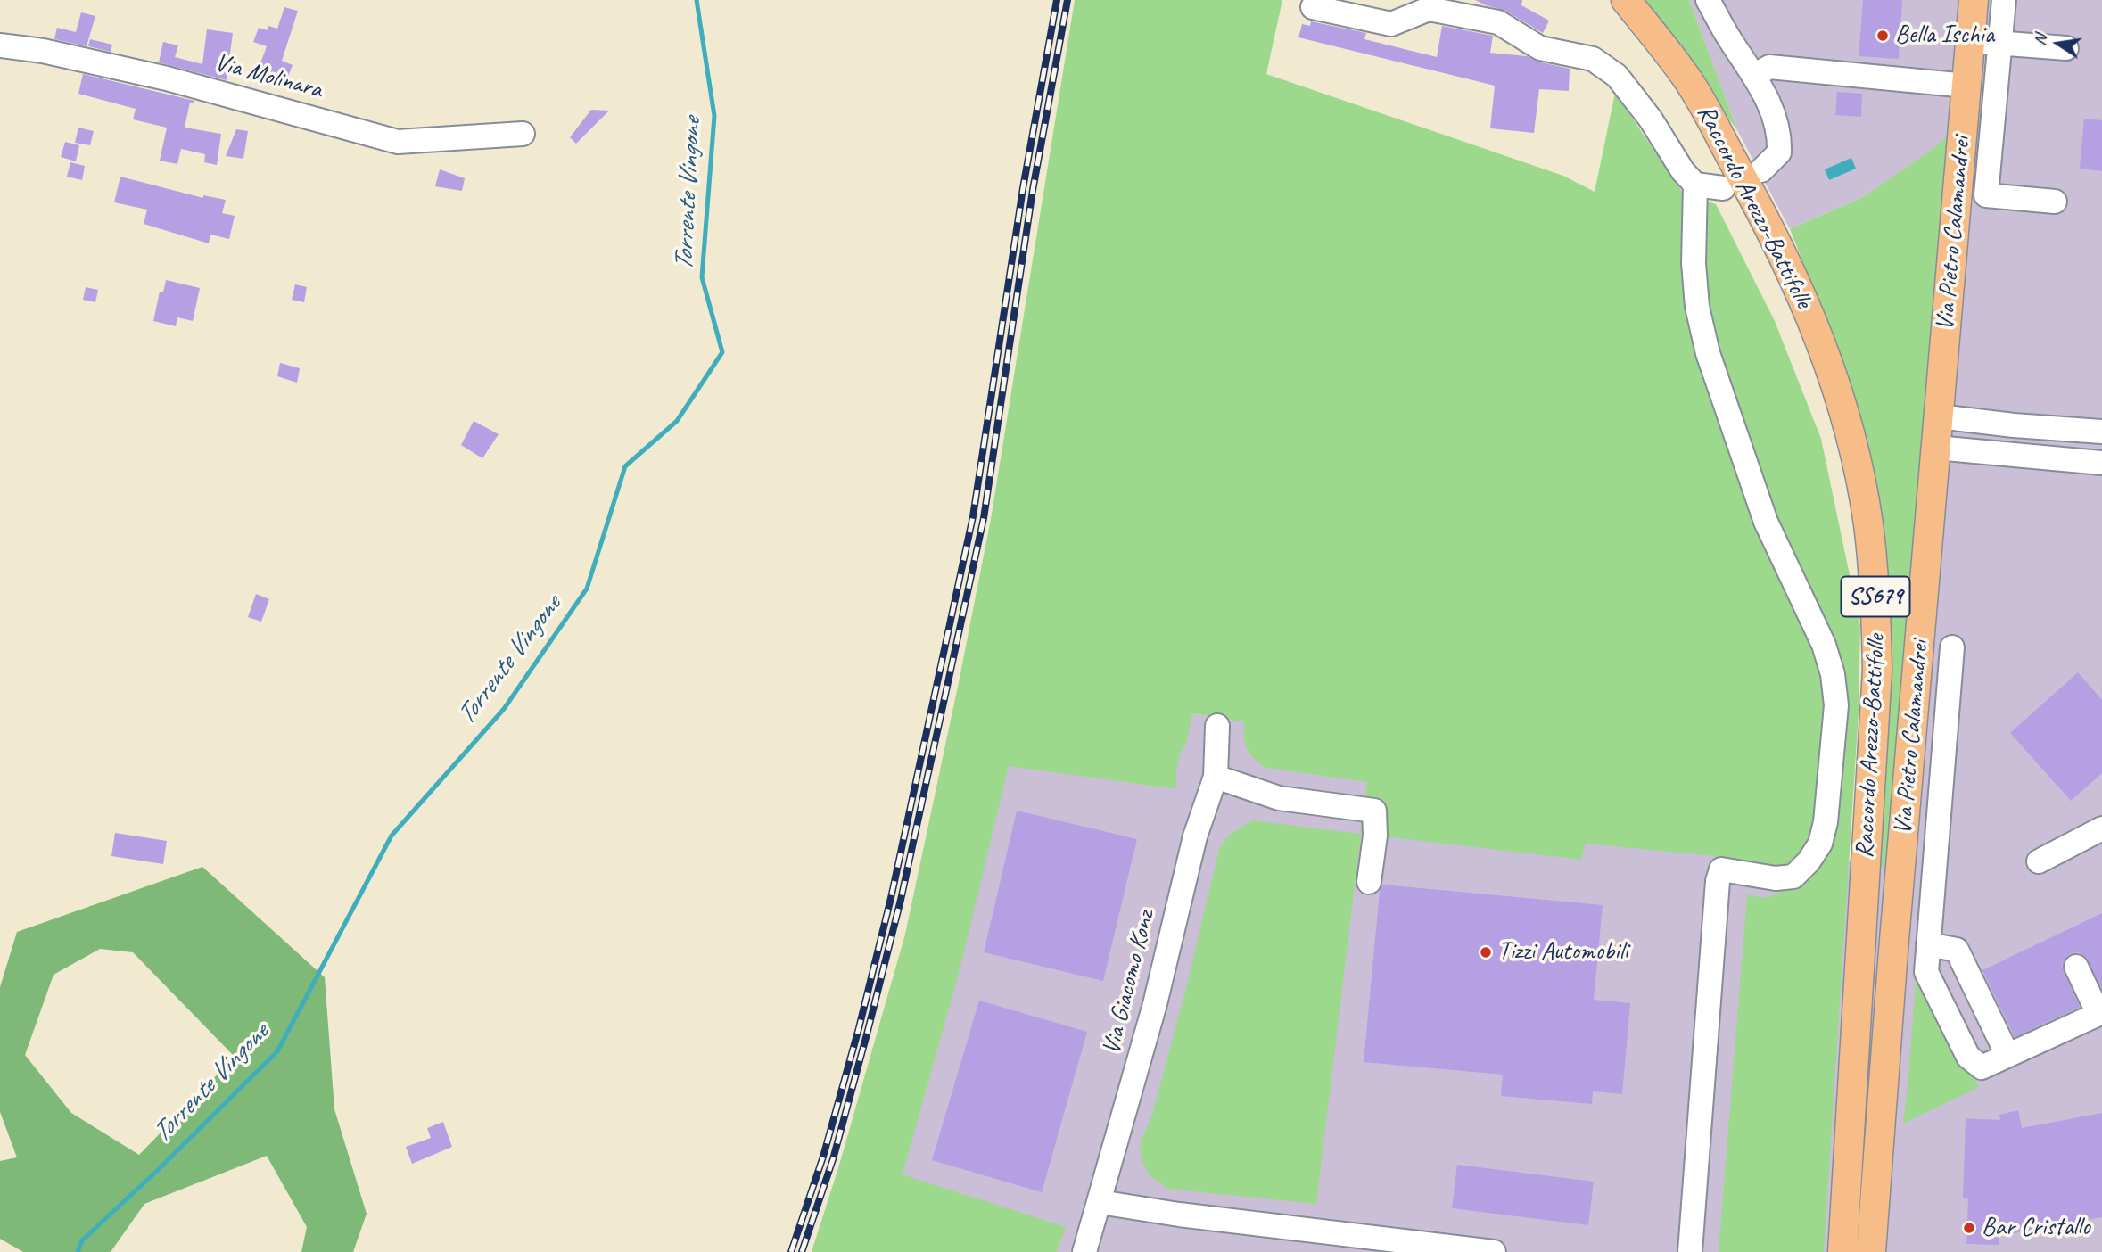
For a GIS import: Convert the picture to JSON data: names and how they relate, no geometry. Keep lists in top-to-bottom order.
{
  "streets": {
    "main road": ["Raccordo Arezzo-Battifolle", "Via Pietro Calamandrei", "SS679"],
    "street": ["Via Molinara", "Via Giacomo Konz"]
  },
  "water": ["Torrente Vingone"],
  "places": ["Bella Ischia", "Tizzi Automobili", "Bar Cristallo"],
  "north": "left"
}
